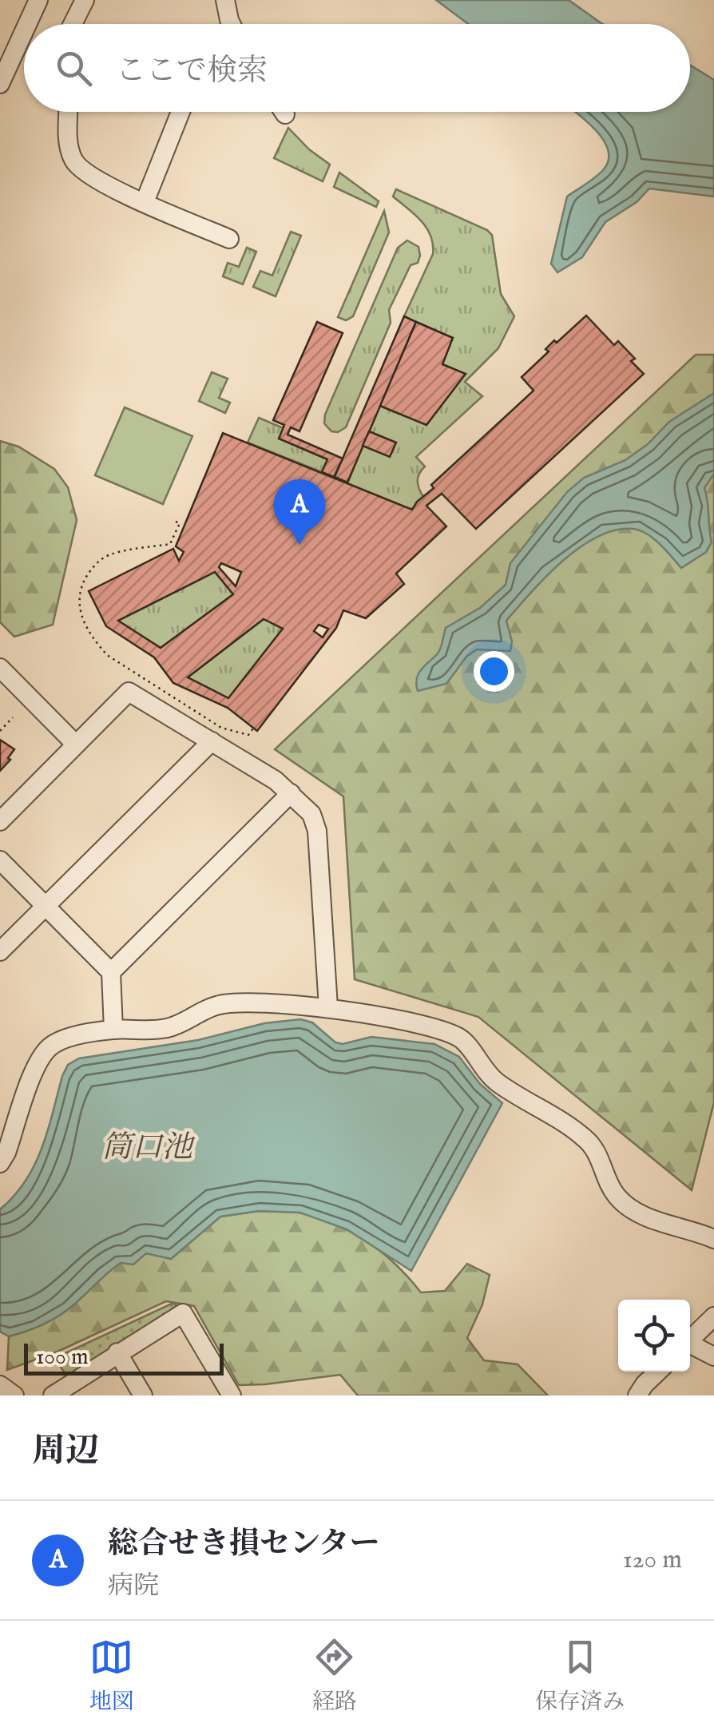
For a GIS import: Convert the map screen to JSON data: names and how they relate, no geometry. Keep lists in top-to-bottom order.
{
  "water": ["筒口池"],
  "scale_bar": "100 m",
  "page": {
    "search": "ここで検索",
    "pins": "A",
    "scale": "100 m",
    "heading": "周辺",
    "list": [
      {
        "mark": "A",
        "name": "総合せき損センター",
        "note": "病院",
        "value": "120 m"
      }
    ],
    "nav": ["地図", "経路", "保存済み"]
  }
}
